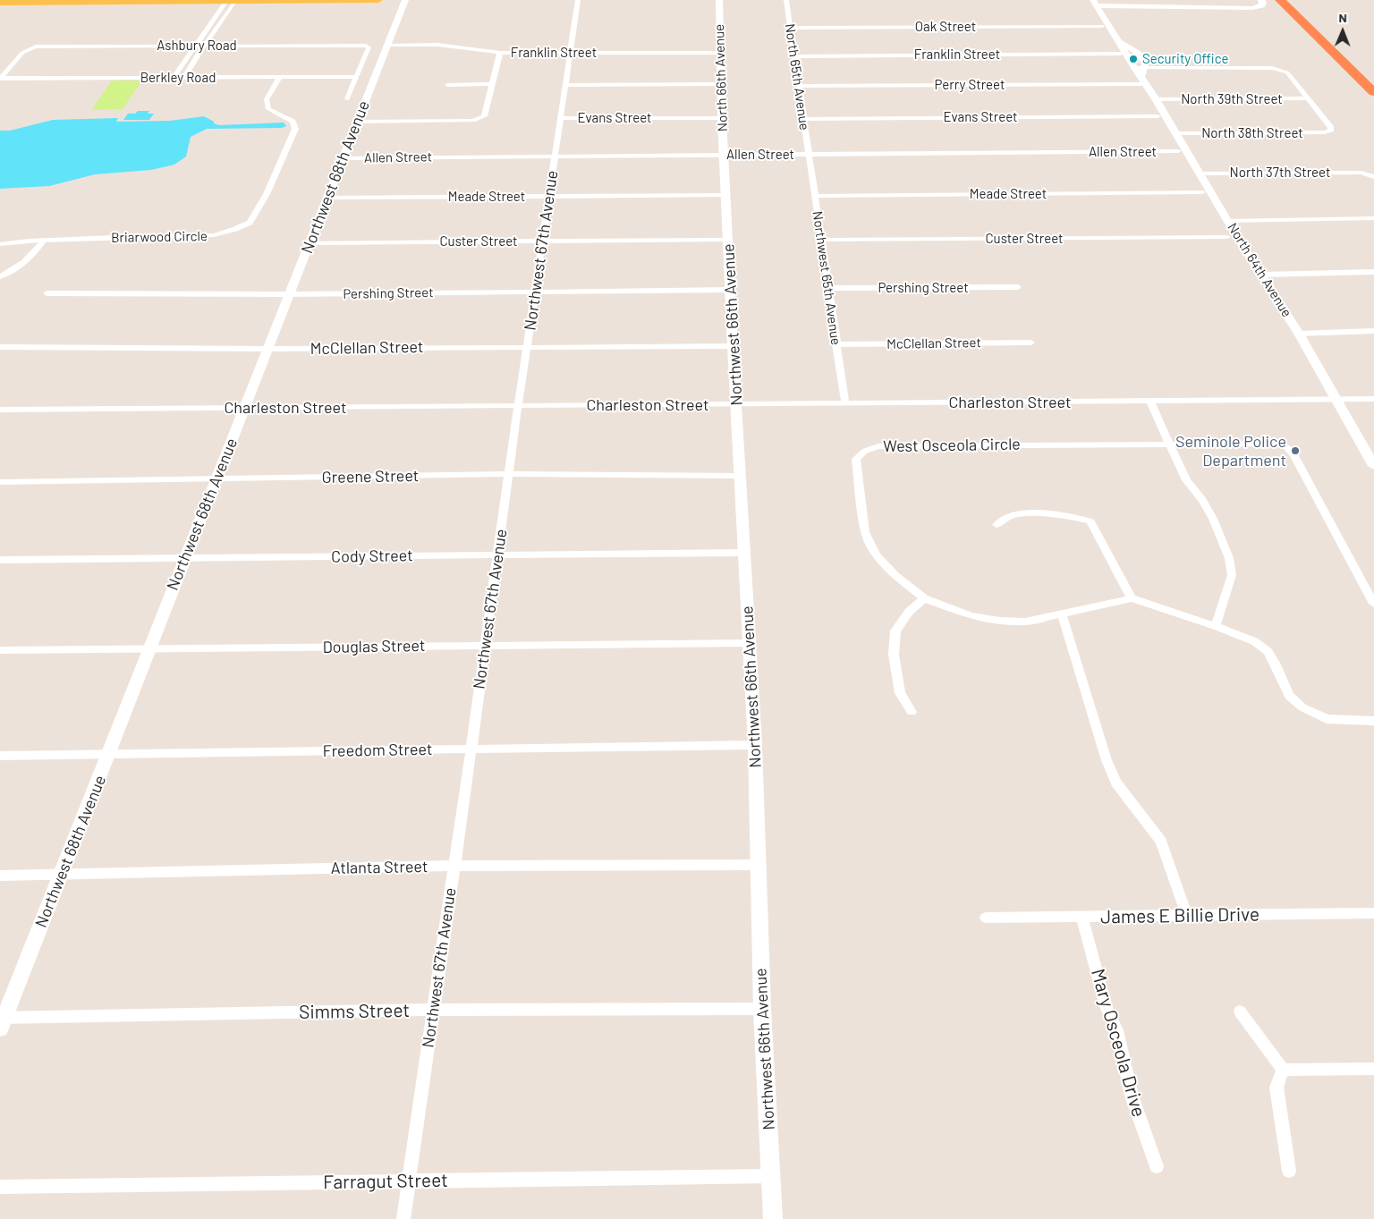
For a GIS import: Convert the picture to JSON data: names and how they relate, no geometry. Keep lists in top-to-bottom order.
{
  "streets": {
    "street": [
      "Oak Street",
      "Ashbury Road",
      "Franklin Street",
      "North 65th Avenue",
      "Berkley Road",
      "North 66th Avenue",
      "Perry Street",
      "North 39th Street",
      "Evans Street",
      "North 38th Street",
      "Allen Street",
      "North 37th Street",
      "Northwest 68th Avenue",
      "Meade Street",
      "Briarwood Circle",
      "Custer Street",
      "Northwest 67th Avenue",
      "North 64th Avenue",
      "Northwest 65th Avenue",
      "Pershing Street",
      "Northwest 66th Avenue",
      "McClellan Street",
      "Charleston Street",
      "West Osceola Circle",
      "Greene Street",
      "Cody Street",
      "Douglas Street",
      "Freedom Street",
      "Atlanta Street",
      "James E Billie Drive",
      "Simms Street",
      "Mary Osceola Drive",
      "Farragut Street"
    ]
  },
  "crossings": [
    ["Oak Street", "North 65th Avenue"],
    ["Ashbury Road", "Berkley Road"],
    ["Franklin Street", "North 65th Avenue"],
    ["Franklin Street", "North 66th Avenue"],
    ["Franklin Street", "Northwest 68th Avenue"],
    ["Franklin Street", "Northwest 67th Avenue"],
    ["North 65th Avenue", "Perry Street"],
    ["North 65th Avenue", "Evans Street"],
    ["North 65th Avenue", "Allen Street"],
    ["North 65th Avenue", "Northwest 65th Avenue"],
    ["Berkley Road", "Briarwood Circle"],
    ["North 66th Avenue", "Evans Street"],
    ["North 66th Avenue", "Allen Street"],
    ["North 66th Avenue", "Northwest 66th Avenue"],
    ["Perry Street", "North 39th Street"],
    ["Perry Street", "North 38th Street"],
    ["Perry Street", "North 64th Avenue"],
    ["North 39th Street", "North 38th Street"],
    ["North 39th Street", "North 64th Avenue"],
    ["Evans Street", "Northwest 67th Avenue"],
    ["North 38th Street", "North 64th Avenue"],
    ["Allen Street", "Northwest 68th Avenue"],
    ["Allen Street", "Northwest 67th Avenue"],
    ["Allen Street", "Northwest 65th Avenue"],
    ["Allen Street", "Northwest 66th Avenue"],
    ["North 37th Street", "North 64th Avenue"],
    ["Northwest 68th Avenue", "Meade Street"],
    ["Northwest 68th Avenue", "Custer Street"],
    ["Northwest 68th Avenue", "Pershing Street"],
    ["Northwest 68th Avenue", "McClellan Street"],
    ["Northwest 68th Avenue", "Charleston Street"],
    ["Northwest 68th Avenue", "Greene Street"],
    ["Northwest 68th Avenue", "Cody Street"],
    ["Northwest 68th Avenue", "Douglas Street"],
    ["Northwest 68th Avenue", "Freedom Street"],
    ["Northwest 68th Avenue", "Atlanta Street"],
    ["Northwest 68th Avenue", "Simms Street"],
    ["Meade Street", "Northwest 67th Avenue"],
    ["Meade Street", "Northwest 65th Avenue"],
    ["Meade Street", "Northwest 66th Avenue"],
    ["Custer Street", "Northwest 67th Avenue"],
    ["Custer Street", "Northwest 65th Avenue"],
    ["Custer Street", "Northwest 66th Avenue"],
    ["Northwest 67th Avenue", "Pershing Street"],
    ["Northwest 67th Avenue", "McClellan Street"],
    ["Northwest 67th Avenue", "Charleston Street"],
    ["Northwest 67th Avenue", "Greene Street"],
    ["Northwest 67th Avenue", "Cody Street"],
    ["Northwest 67th Avenue", "Douglas Street"],
    ["Northwest 67th Avenue", "Freedom Street"],
    ["Northwest 67th Avenue", "Atlanta Street"],
    ["Northwest 67th Avenue", "Simms Street"],
    ["Northwest 67th Avenue", "Farragut Street"],
    ["North 64th Avenue", "Charleston Street"],
    ["Northwest 65th Avenue", "Pershing Street"],
    ["Northwest 65th Avenue", "McClellan Street"],
    ["Northwest 65th Avenue", "Charleston Street"],
    ["Pershing Street", "Northwest 66th Avenue"],
    ["Northwest 66th Avenue", "McClellan Street"],
    ["Northwest 66th Avenue", "Charleston Street"],
    ["Northwest 66th Avenue", "Greene Street"],
    ["Northwest 66th Avenue", "Cody Street"],
    ["Northwest 66th Avenue", "Douglas Street"],
    ["Northwest 66th Avenue", "Freedom Street"],
    ["Northwest 66th Avenue", "Atlanta Street"],
    ["Northwest 66th Avenue", "Simms Street"],
    ["Northwest 66th Avenue", "Farragut Street"],
    ["James E Billie Drive", "Mary Osceola Drive"]
  ],
  "places": ["Security Office", "Seminole Police Department"],
  "north": "top"
}
